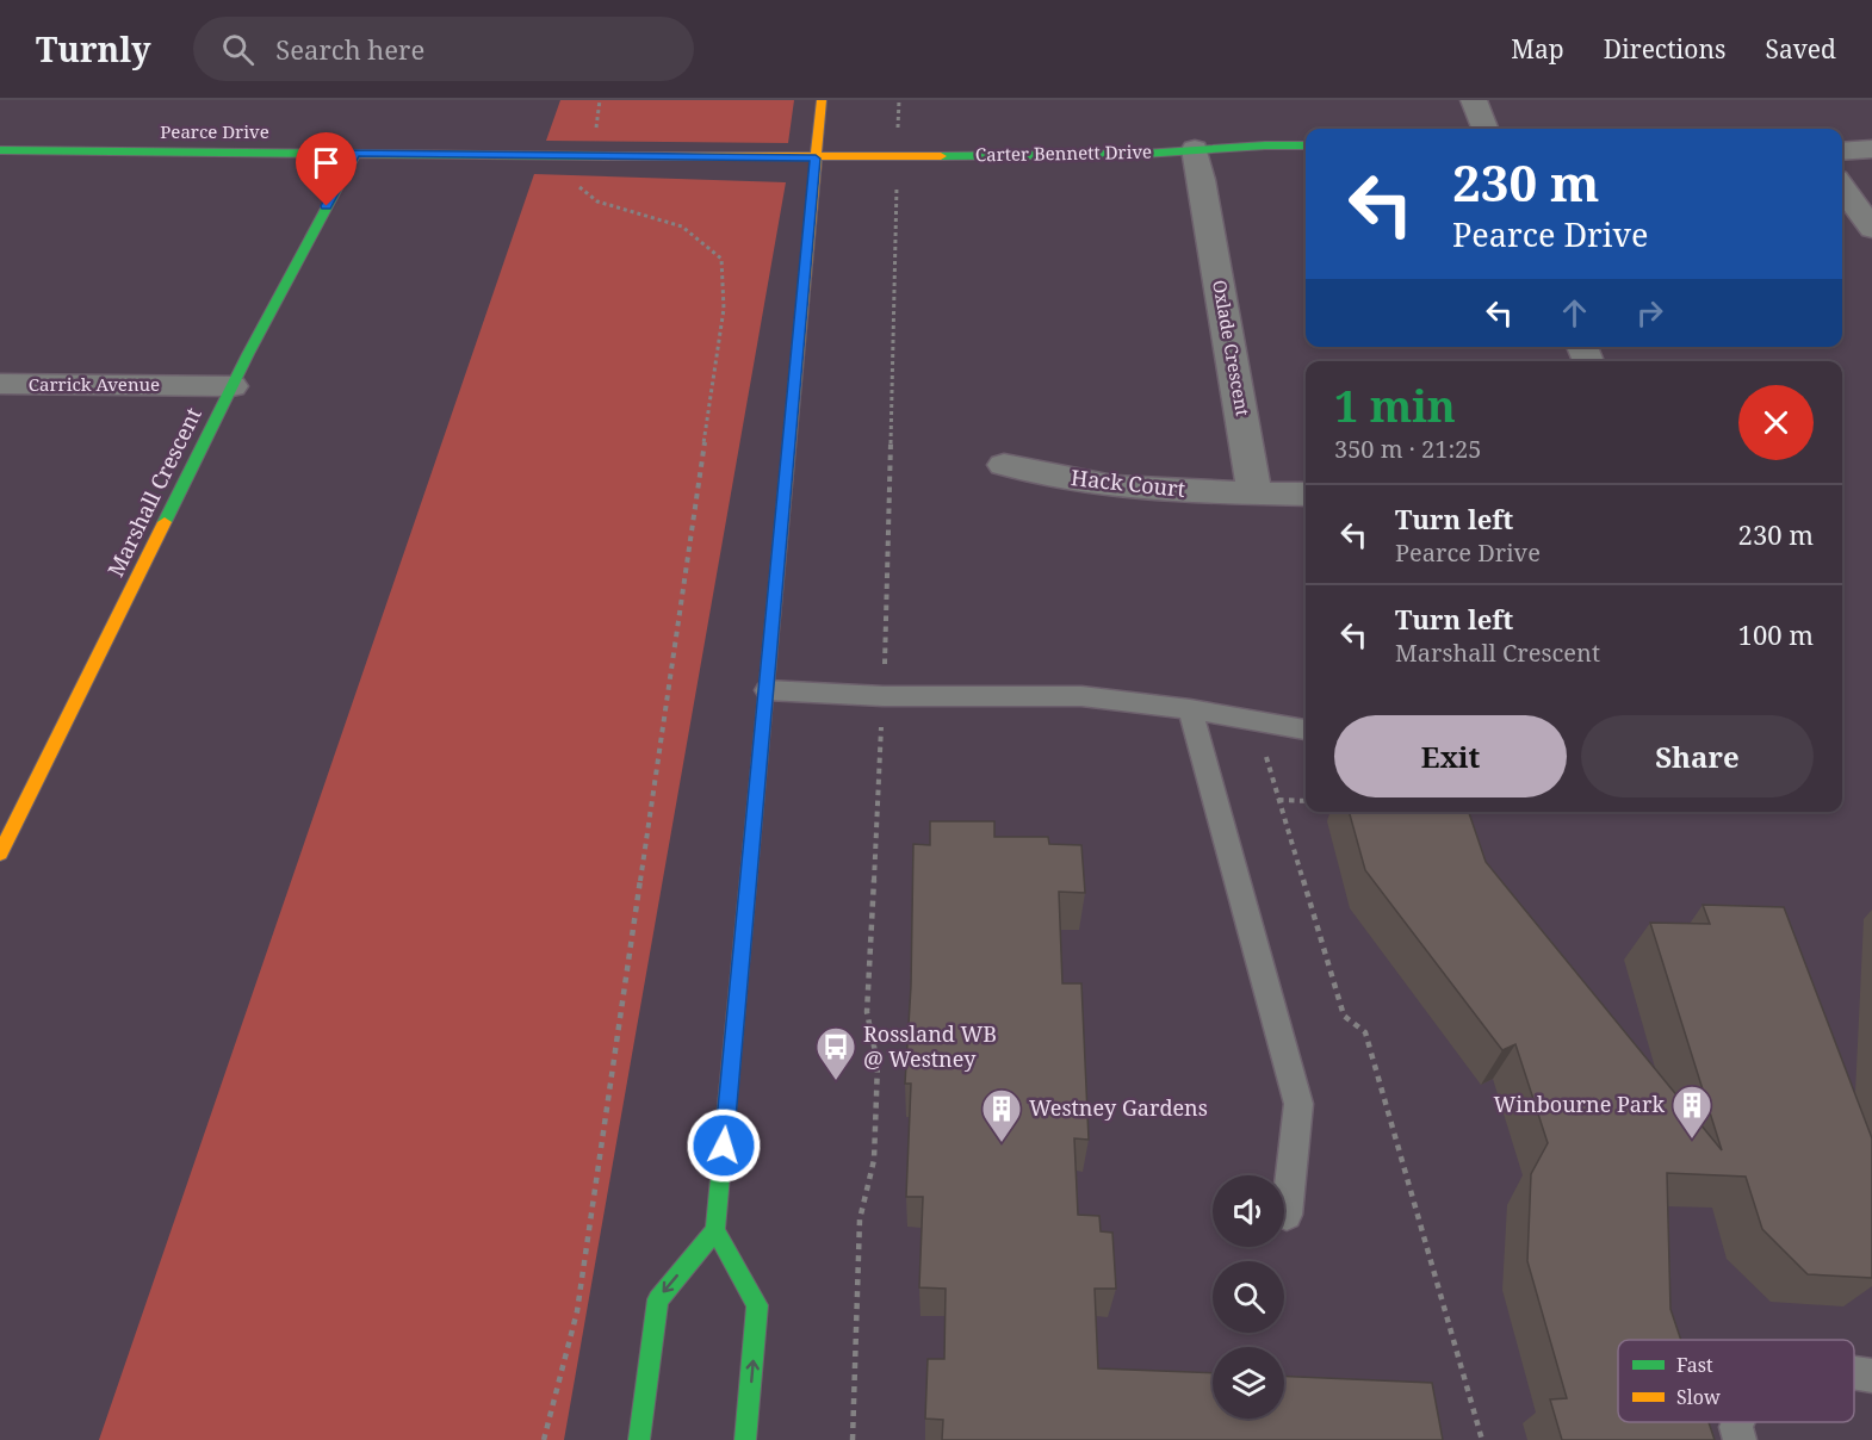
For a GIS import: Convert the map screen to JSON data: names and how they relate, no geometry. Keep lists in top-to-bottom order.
{
  "streets": {
    "street": [
      "Pearce Drive",
      "Carter Bennett Drive",
      "Oxlade Crescent",
      "Carrick Avenue",
      "Hack Court",
      "Marshall Crescent"
    ]
  },
  "crossings": [
    ["Pearce Drive", "Carter Bennett Drive"],
    ["Pearce Drive", "Marshall Crescent"],
    ["Carter Bennett Drive", "Oxlade Crescent"],
    ["Oxlade Crescent", "Hack Court"],
    ["Carrick Avenue", "Marshall Crescent"]
  ],
  "places": {
    "bus stop": ["Rossland WB @ Westney"],
    "building": ["Winbourne Park", "Westney Gardens"]
  },
  "legend": ["Fast", "Slow"],
  "page": {
    "header": "Turnly",
    "search": "Search here",
    "nav": ["Map", "Directions", "Saved"],
    "turn": ["230 m", "Pearce Drive"],
    "heading": ["1 min", "350 m · 21:25"],
    "list": [
      {
        "name": "Turn left",
        "note": "Pearce Drive",
        "value": "230 m"
      },
      {
        "name": "Turn left",
        "note": "Marshall Crescent",
        "value": "100 m"
      }
    ],
    "buttons": ["Exit", "Share"]
  }
}
